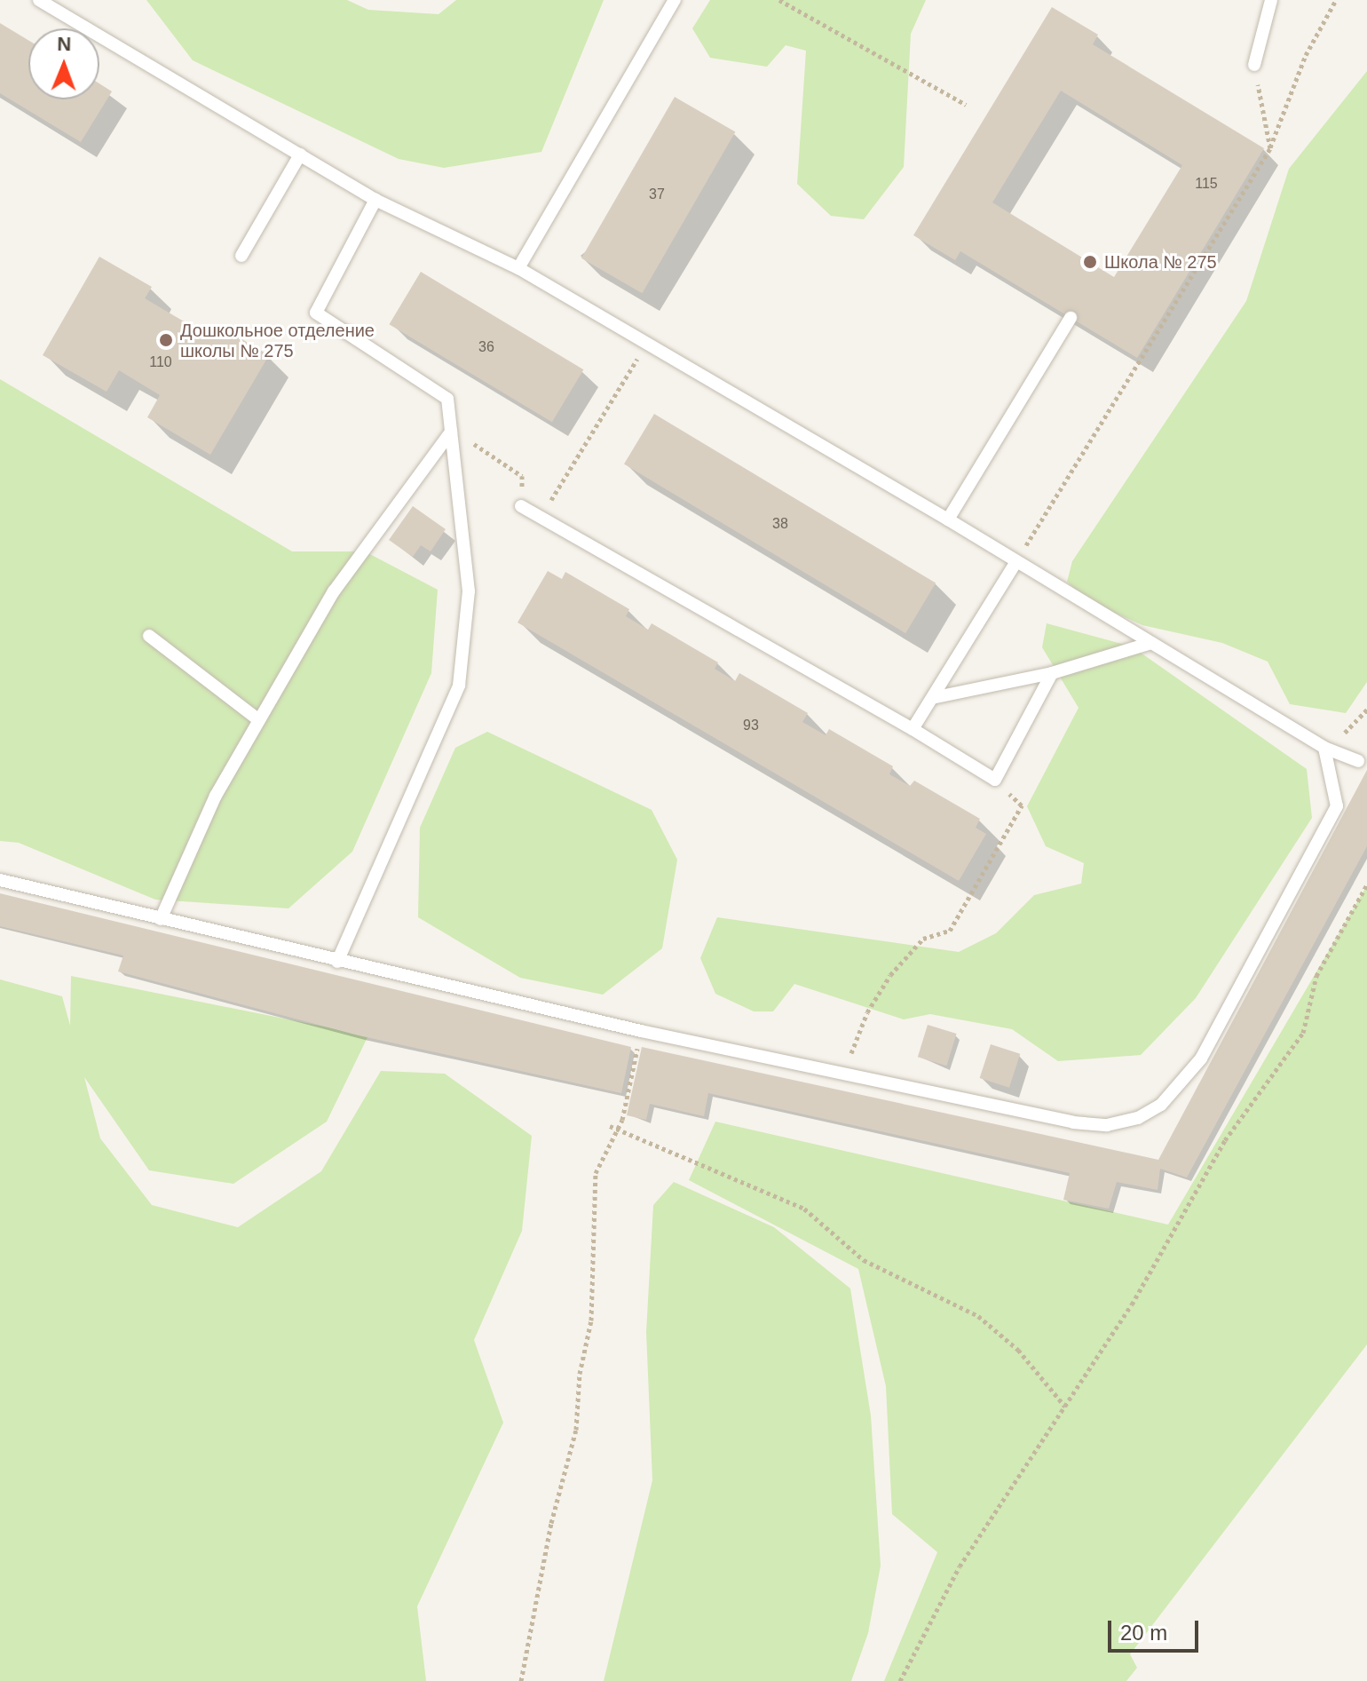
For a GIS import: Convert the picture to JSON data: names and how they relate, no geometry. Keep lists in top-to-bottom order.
{
  "places": ["Школа № 275", "Дошкольное отделение школы № 275"],
  "house_numbers": [
    "115",
    "37",
    "36",
    "110",
    "38",
    "93"
  ],
  "scale_bar": "20 m",
  "north": "top"
}
